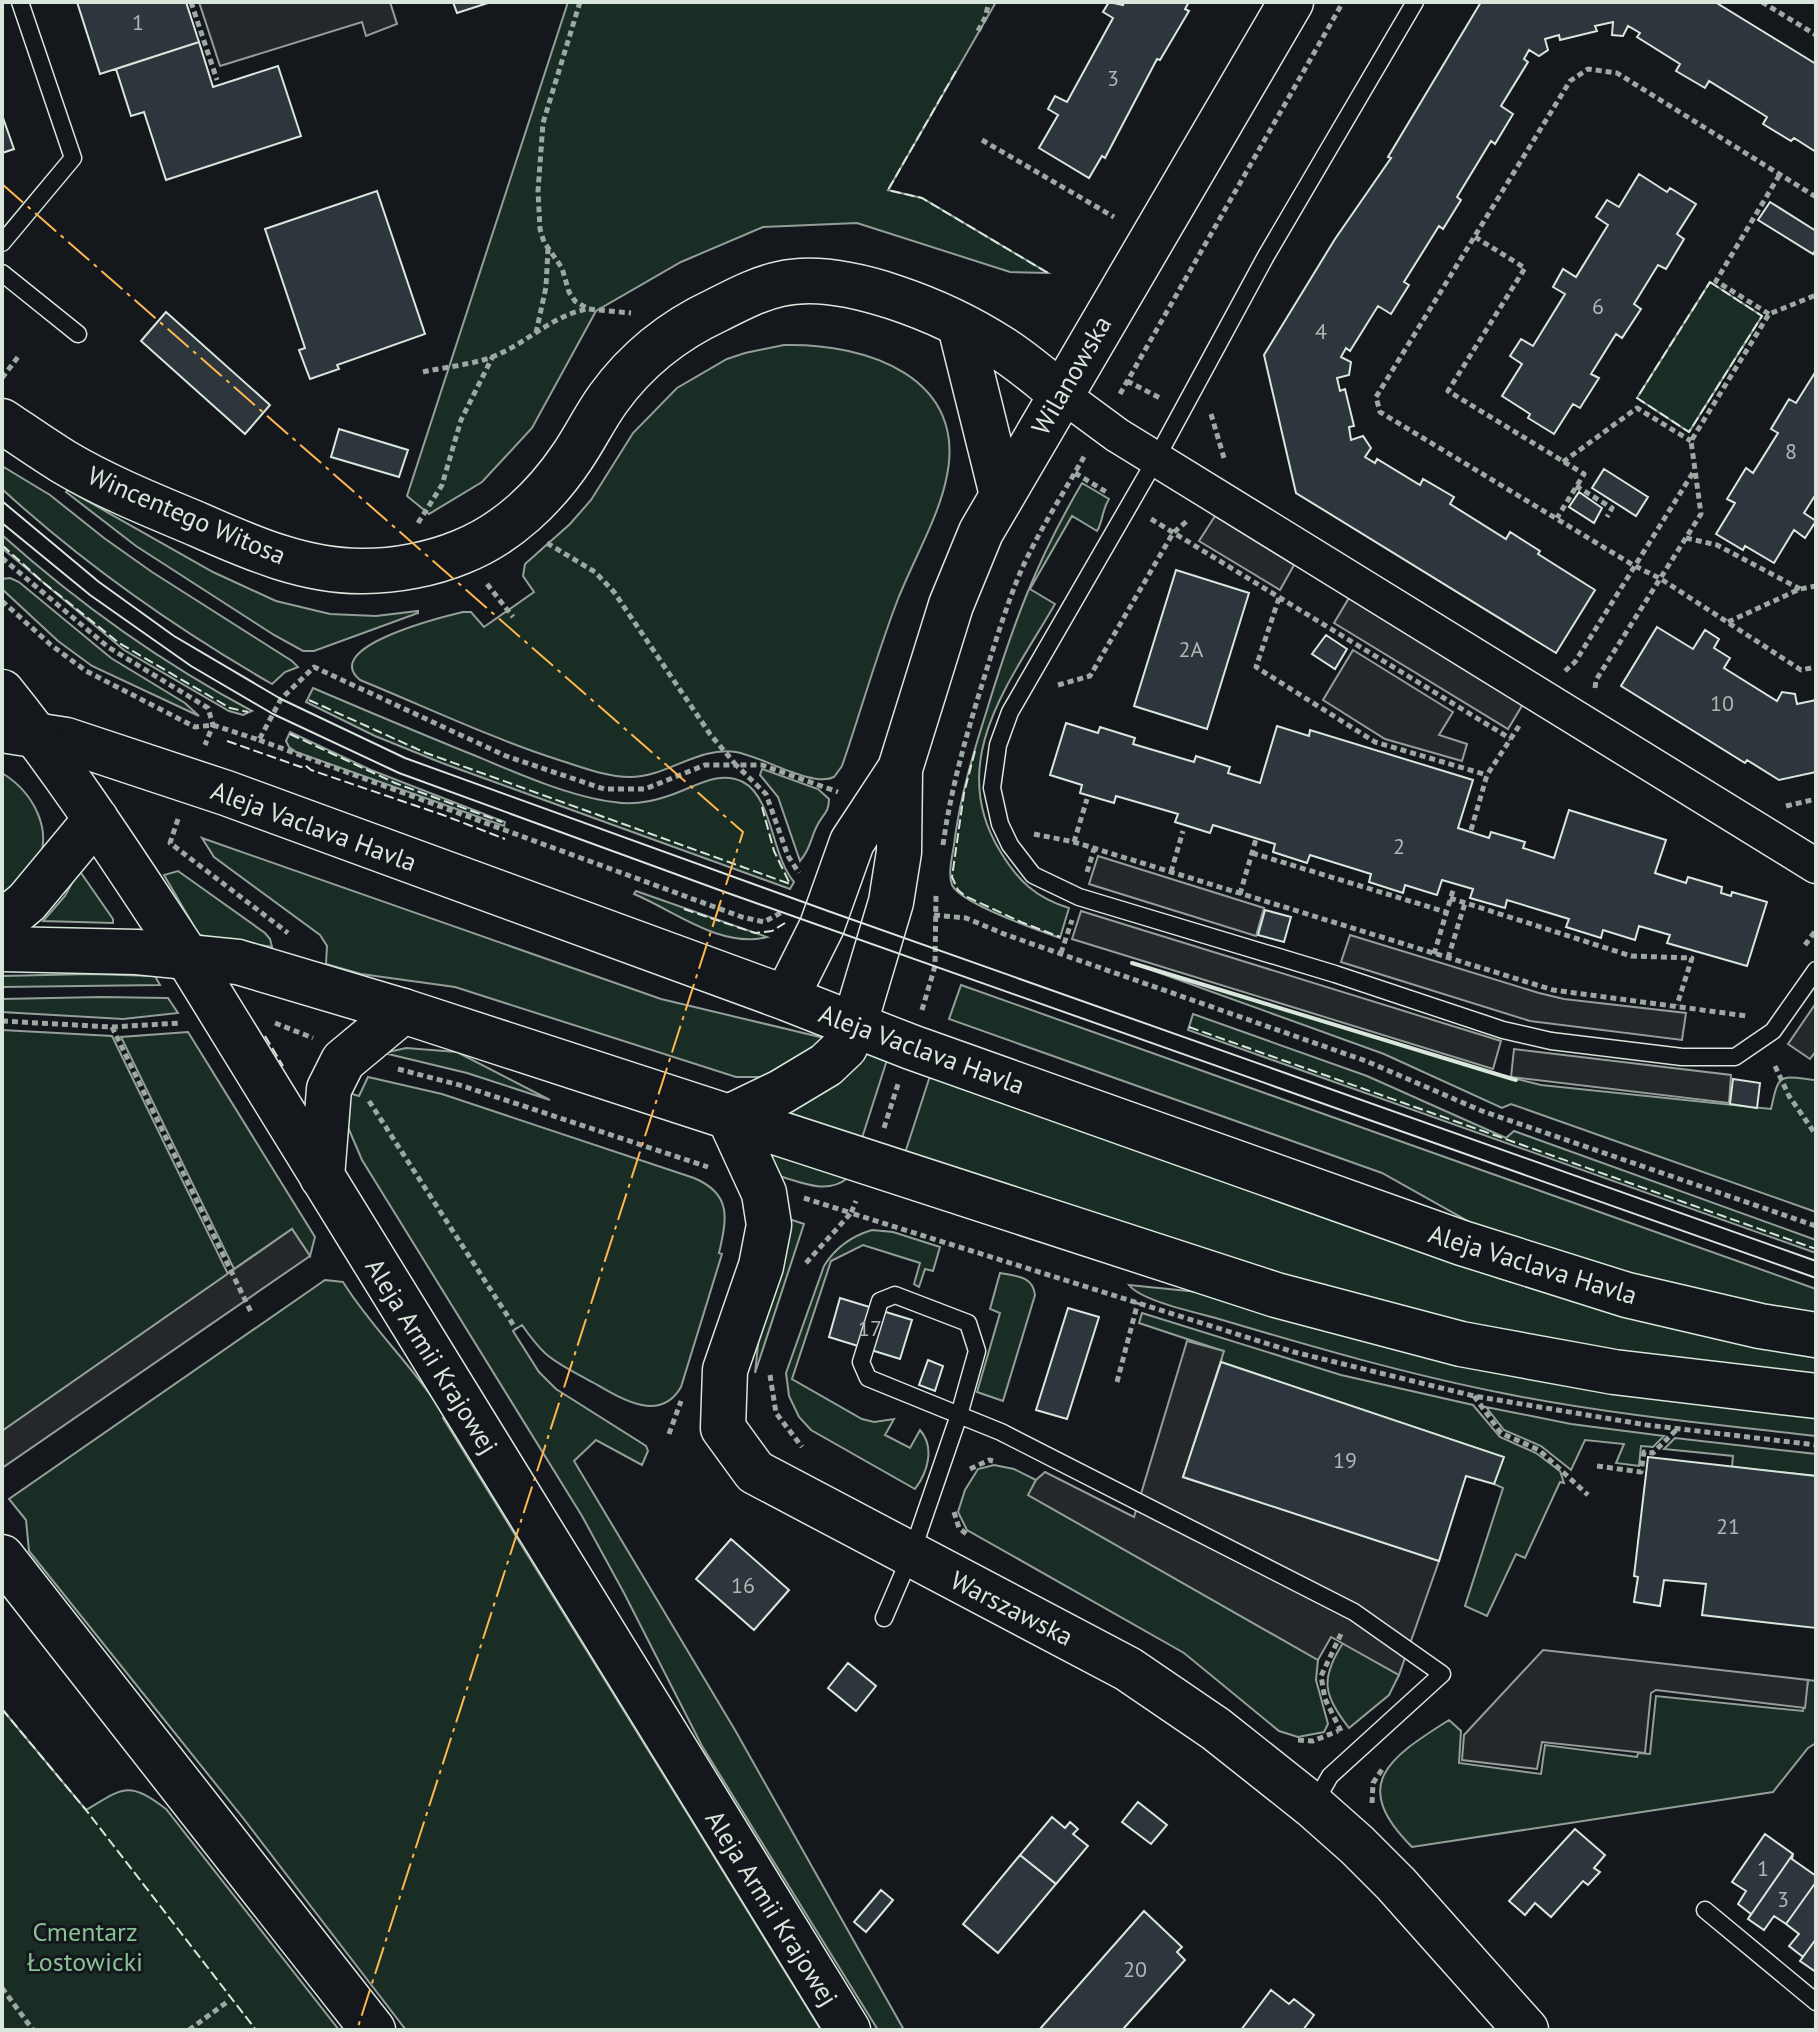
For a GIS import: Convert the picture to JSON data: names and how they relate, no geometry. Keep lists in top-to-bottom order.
{
  "streets": {
    "main road": [
      "Wilanowska",
      "Wincentego Witosa",
      "Aleja Vaclava Havla",
      "Aleja Armii Krajowej",
      "Warszawska"
    ]
  },
  "crossings": [
    ["Wilanowska", "Wincentego Witosa"],
    ["Wilanowska", "Aleja Vaclava Havla"],
    ["Wilanowska", "Warszawska"],
    ["Aleja Vaclava Havla", "Aleja Armii Krajowej"]
  ],
  "parks": ["Cmentarz Łostowicki"],
  "house_numbers": [
    "1",
    "3",
    "6",
    "4",
    "8",
    "2A",
    "10",
    "2",
    "17",
    "19",
    "21",
    "16",
    "1",
    "3",
    "20"
  ]
}
